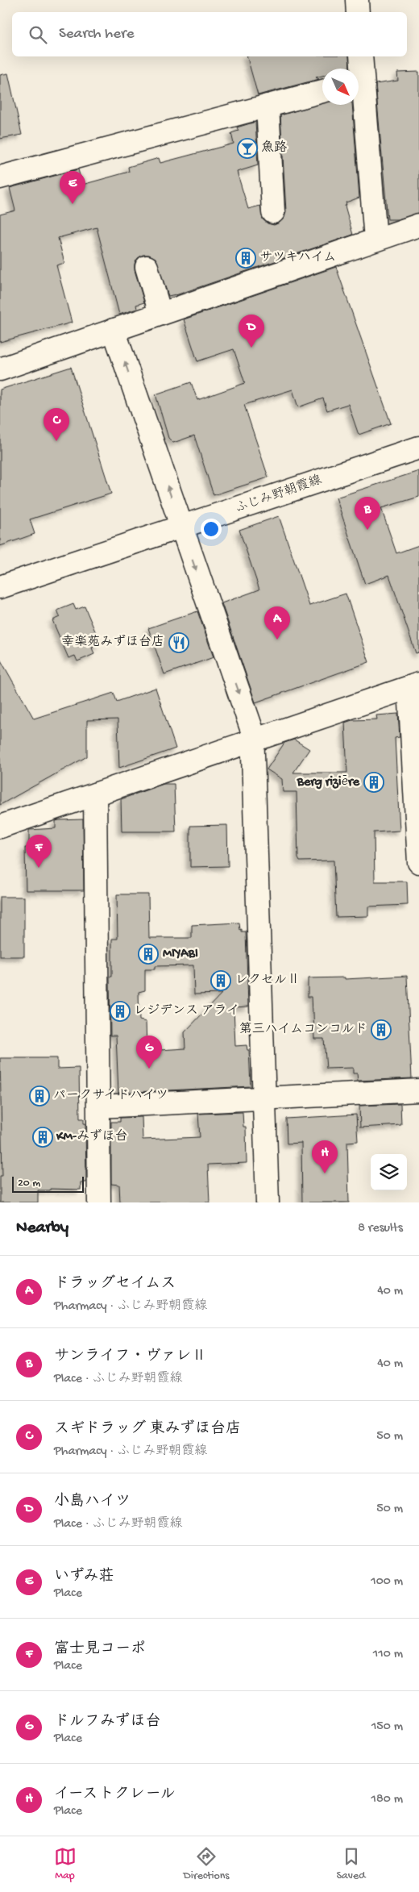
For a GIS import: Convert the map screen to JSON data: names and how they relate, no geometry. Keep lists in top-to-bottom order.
{
  "streets": {
    "street": ["ふじみ野朝霞線"]
  },
  "places": {
    "bar": ["魚路"],
    "building": [
      "サツキハイム",
      "Berg riziēre",
      "MIYABI",
      "レクセルⅡ",
      "レジデンス アライ",
      "第三ハイムコンコルド",
      "パークサイドハイツ",
      "KM-みずほ台"
    ],
    "restaurant": ["幸楽苑みずほ台店"]
  },
  "scale_bar": "20 m",
  "north": "bottom right",
  "page": {
    "search": "Search here",
    "pins": [
      "E",
      "D",
      "C",
      "B",
      "A",
      "F",
      "G",
      "H"
    ],
    "scale": "20 m",
    "heading": ["Nearby", "8 results"],
    "list": [
      {
        "mark": "A",
        "name": "ドラッグセイムス",
        "note": "Pharmacy · ふじみ野朝霞線",
        "value": "40 m"
      },
      {
        "mark": "B",
        "name": "サンライフ・ヴァレⅡ",
        "note": "Place · ふじみ野朝霞線",
        "value": "40 m"
      },
      {
        "mark": "C",
        "name": "スギドラッグ 東みずほ台店",
        "note": "Pharmacy · ふじみ野朝霞線",
        "value": "50 m"
      },
      {
        "mark": "D",
        "name": "小島ハイツ",
        "note": "Place · ふじみ野朝霞線",
        "value": "50 m"
      },
      {
        "mark": "E",
        "name": "いずみ荘",
        "note": "Place",
        "value": "100 m"
      },
      {
        "mark": "F",
        "name": "富士見コーポ",
        "note": "Place",
        "value": "110 m"
      },
      {
        "mark": "G",
        "name": "ドルフみずほ台",
        "note": "Place",
        "value": "150 m"
      },
      {
        "mark": "H",
        "name": "イーストクレール",
        "note": "Place",
        "value": "180 m"
      }
    ],
    "nav": ["Map", "Directions", "Saved"]
  }
}
